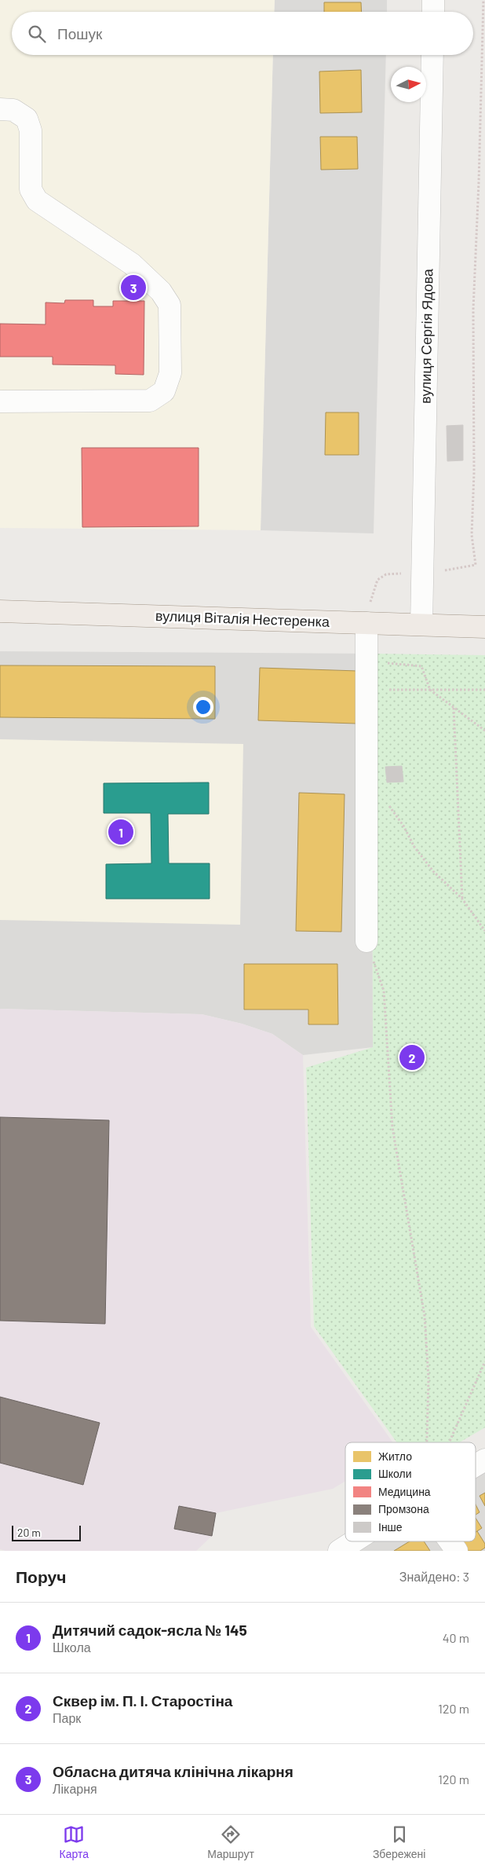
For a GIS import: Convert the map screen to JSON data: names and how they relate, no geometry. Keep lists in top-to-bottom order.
{
  "streets": {
    "main road": ["вулиця Віталія Нестеренка"],
    "street": ["вулиця Сергія Ядова"]
  },
  "crossings": [
    ["вулиця Сергія Ядова", "вулиця Віталія Нестеренка"]
  ],
  "legend": [
    "Житло",
    "Школи",
    "Медицина",
    "Промзона",
    "Інше"
  ],
  "scale_bar": "20 m",
  "north": "right",
  "page": {
    "search": "Пошук",
    "pins": ["3", "1", "2"],
    "scale": "20 m",
    "heading": ["Поруч", "Знайдено: 3"],
    "list": [
      {
        "mark": "1",
        "name": "Дитячий садок-ясла № 145",
        "note": "Школа",
        "value": "40 m"
      },
      {
        "mark": "2",
        "name": "Сквер ім. П. І. Старостіна",
        "note": "Парк",
        "value": "120 m"
      },
      {
        "mark": "3",
        "name": "Обласна дитяча клінічна лікарня",
        "note": "Лікарня",
        "value": "120 m"
      }
    ],
    "nav": ["Карта", "Маршрут", "Збережені"]
  }
}
